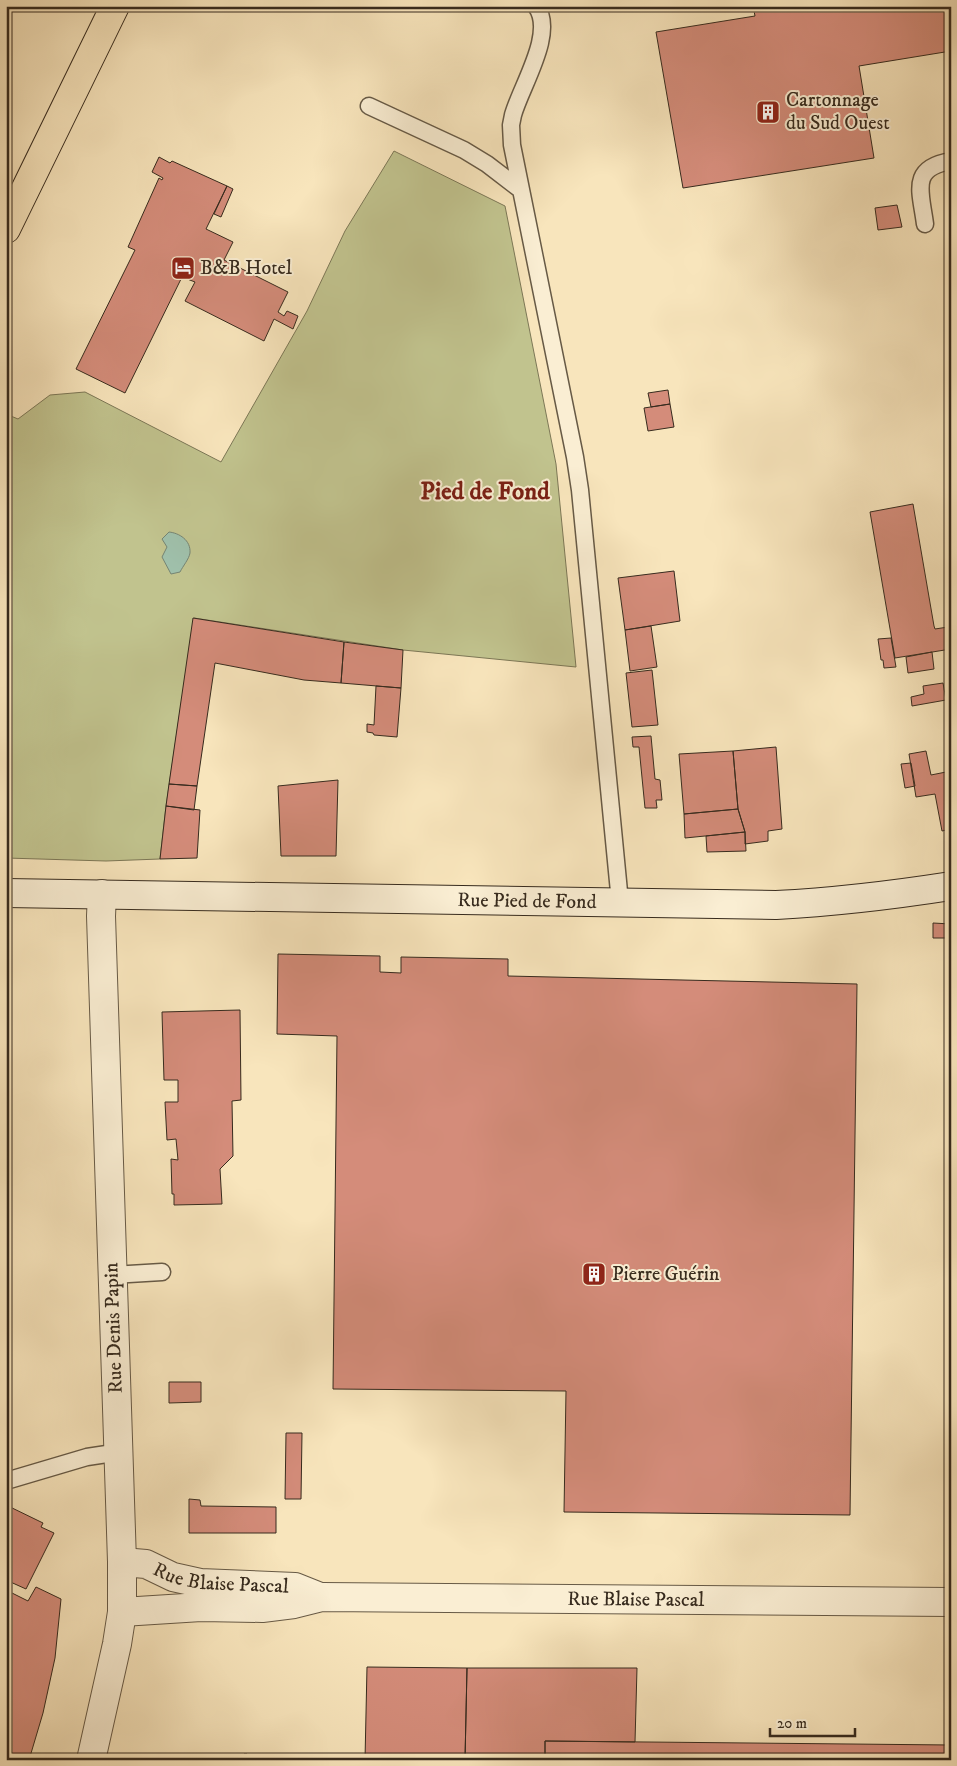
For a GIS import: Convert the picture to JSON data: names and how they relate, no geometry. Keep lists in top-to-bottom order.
{
  "streets": {
    "street": ["Rue Pied de Fond", "Rue Denis Papin", "Rue Blaise Pascal"]
  },
  "crossings": [
    ["Rue Pied de Fond", "Rue Denis Papin"],
    ["Rue Denis Papin", "Rue Blaise Pascal"]
  ],
  "districts": ["Pied de Fond"],
  "places": {
    "building": ["Cartonnage du Sud Ouest", "Pierre Guérin"],
    "hotel": ["B&B Hotel"]
  },
  "scale_bar": "20 m"
}
